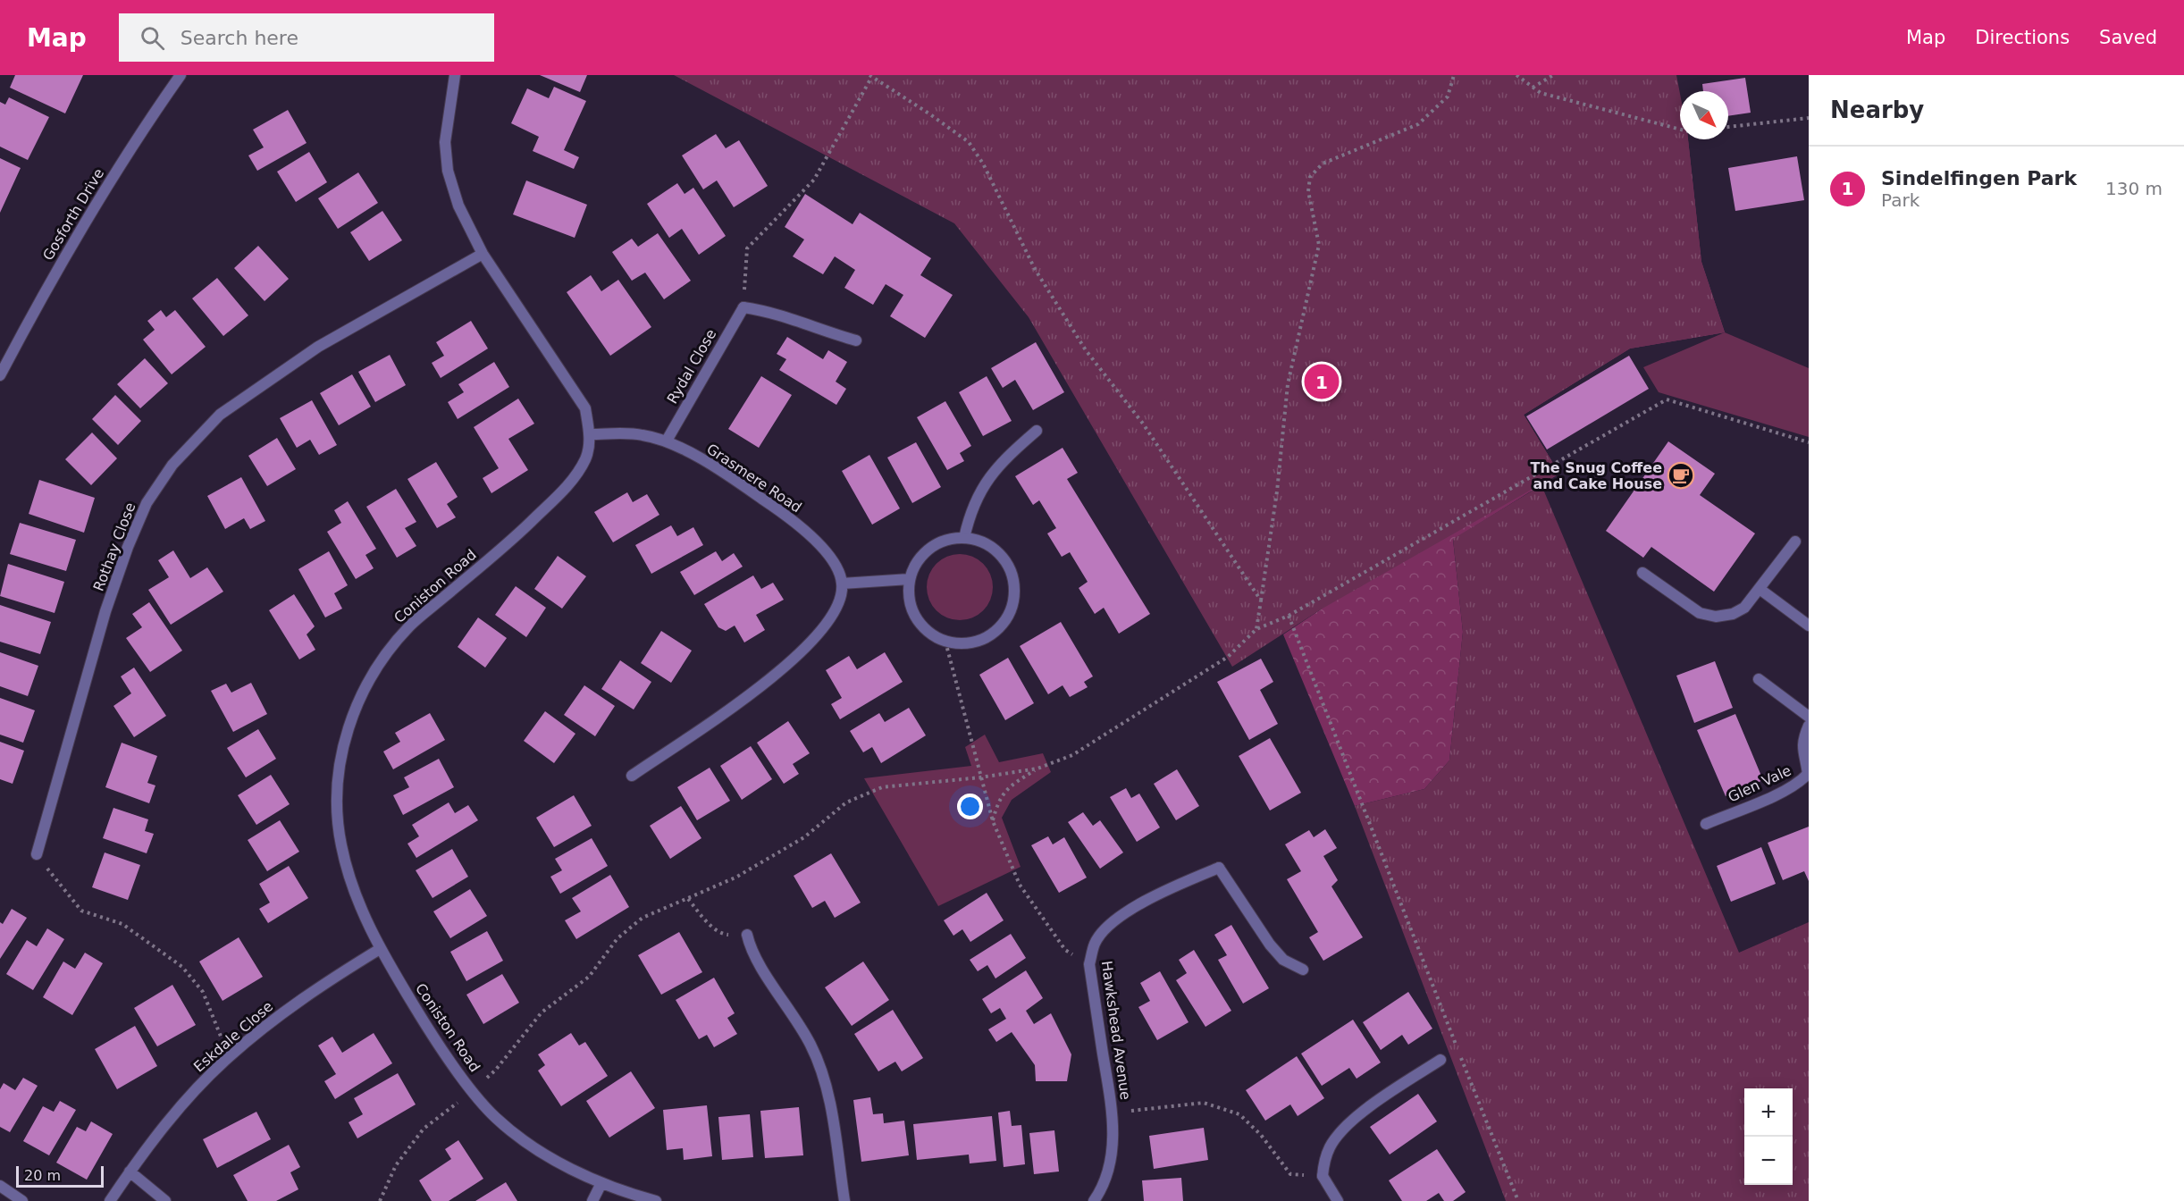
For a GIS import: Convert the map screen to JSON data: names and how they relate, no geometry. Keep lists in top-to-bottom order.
{
  "streets": {
    "street": [
      "Gosforth Drive",
      "Rydal Close",
      "Grasmere Road",
      "Rothay Close",
      "Coniston Road",
      "Glen Vale",
      "Hawkshead Avenue",
      "Eskdale Close"
    ]
  },
  "crossings": [
    ["Rydal Close", "Grasmere Road"],
    ["Grasmere Road", "Coniston Road"],
    ["Rothay Close", "Coniston Road"],
    ["Coniston Road", "Eskdale Close"]
  ],
  "places": {
    "cafe": ["The Snug Coffee and Cake House"]
  },
  "scale_bar": "20 m",
  "north": "bottom right",
  "page": {
    "header": "Map",
    "search": "Search here",
    "nav": ["Map", "Directions", "Saved"],
    "heading": "Nearby",
    "list": [
      {
        "mark": "1",
        "name": "Sindelfingen Park",
        "note": "Park",
        "value": "130 m"
      }
    ],
    "pins": "1",
    "map_buttons": ["+", "−"],
    "scale": "20 m"
  }
}
